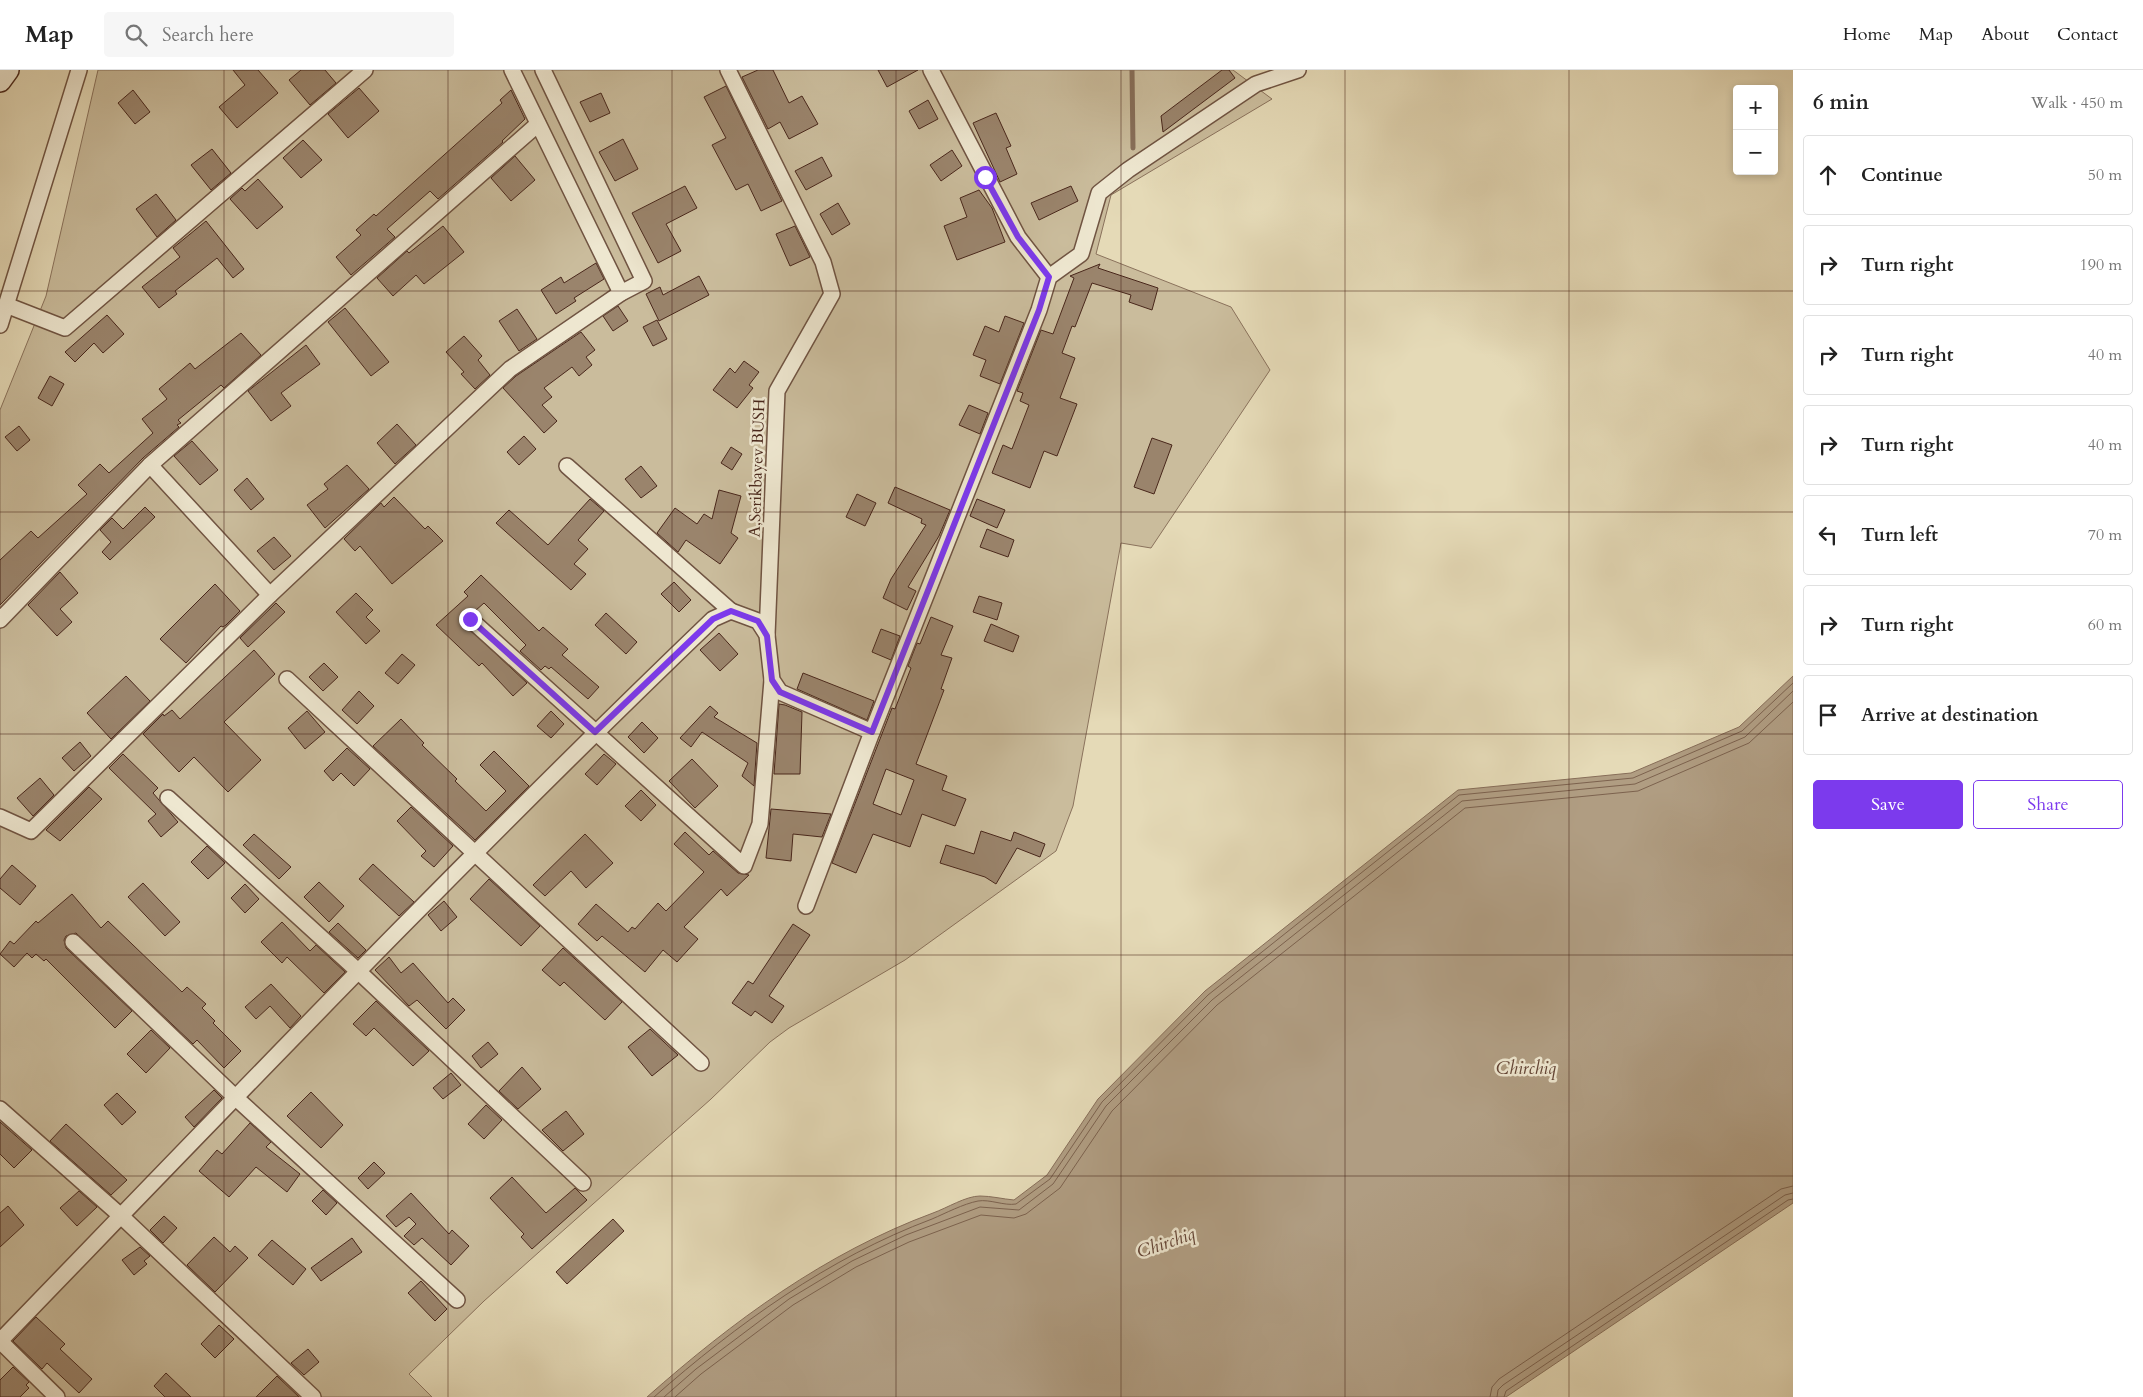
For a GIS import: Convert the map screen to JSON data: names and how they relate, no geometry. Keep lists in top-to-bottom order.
{
  "streets": {
    "street": ["A,Serikbayev BUSH"]
  },
  "water": ["Chirchiq"],
  "page": {
    "header": "Map",
    "search": "Search here",
    "nav": [
      "Home",
      "Map",
      "About",
      "Contact"
    ],
    "heading": ["6 min", "Walk · 450 m"],
    "map_buttons": ["+", "−"],
    "list": [
      ["Continue", "50 m"],
      ["Turn right", "190 m"],
      ["Turn right", "40 m"],
      ["Turn right", "40 m"],
      ["Turn left", "70 m"],
      ["Turn right", "60 m"],
      "Arrive at destination"
    ],
    "buttons": ["Save", "Share"]
  }
}
